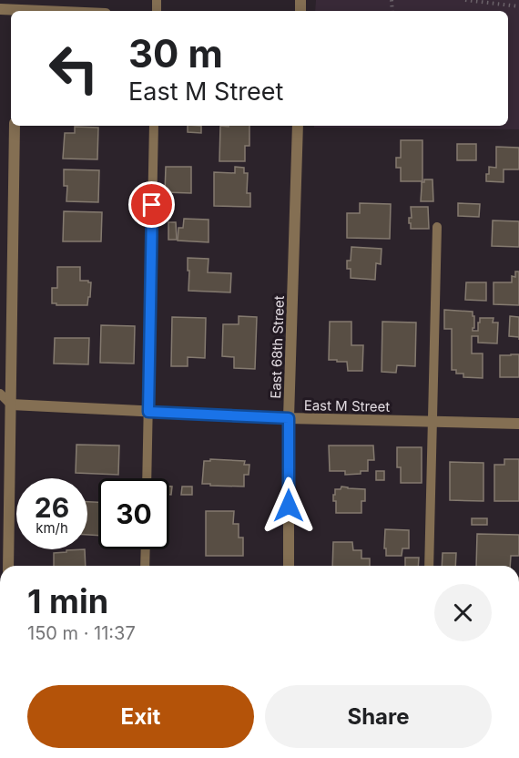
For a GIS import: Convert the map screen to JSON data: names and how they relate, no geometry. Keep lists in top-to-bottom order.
{
  "streets": {
    "street": ["East 68th Street", "East M Street"]
  },
  "crossings": [
    ["East 68th Street", "East M Street"]
  ],
  "page": {
    "turn": ["30 m", "East M Street"],
    "speed": "26 km/h",
    "limit": "30",
    "heading": ["1 min", "150 m · 11:37"],
    "buttons": ["Exit", "Share"]
  }
}
